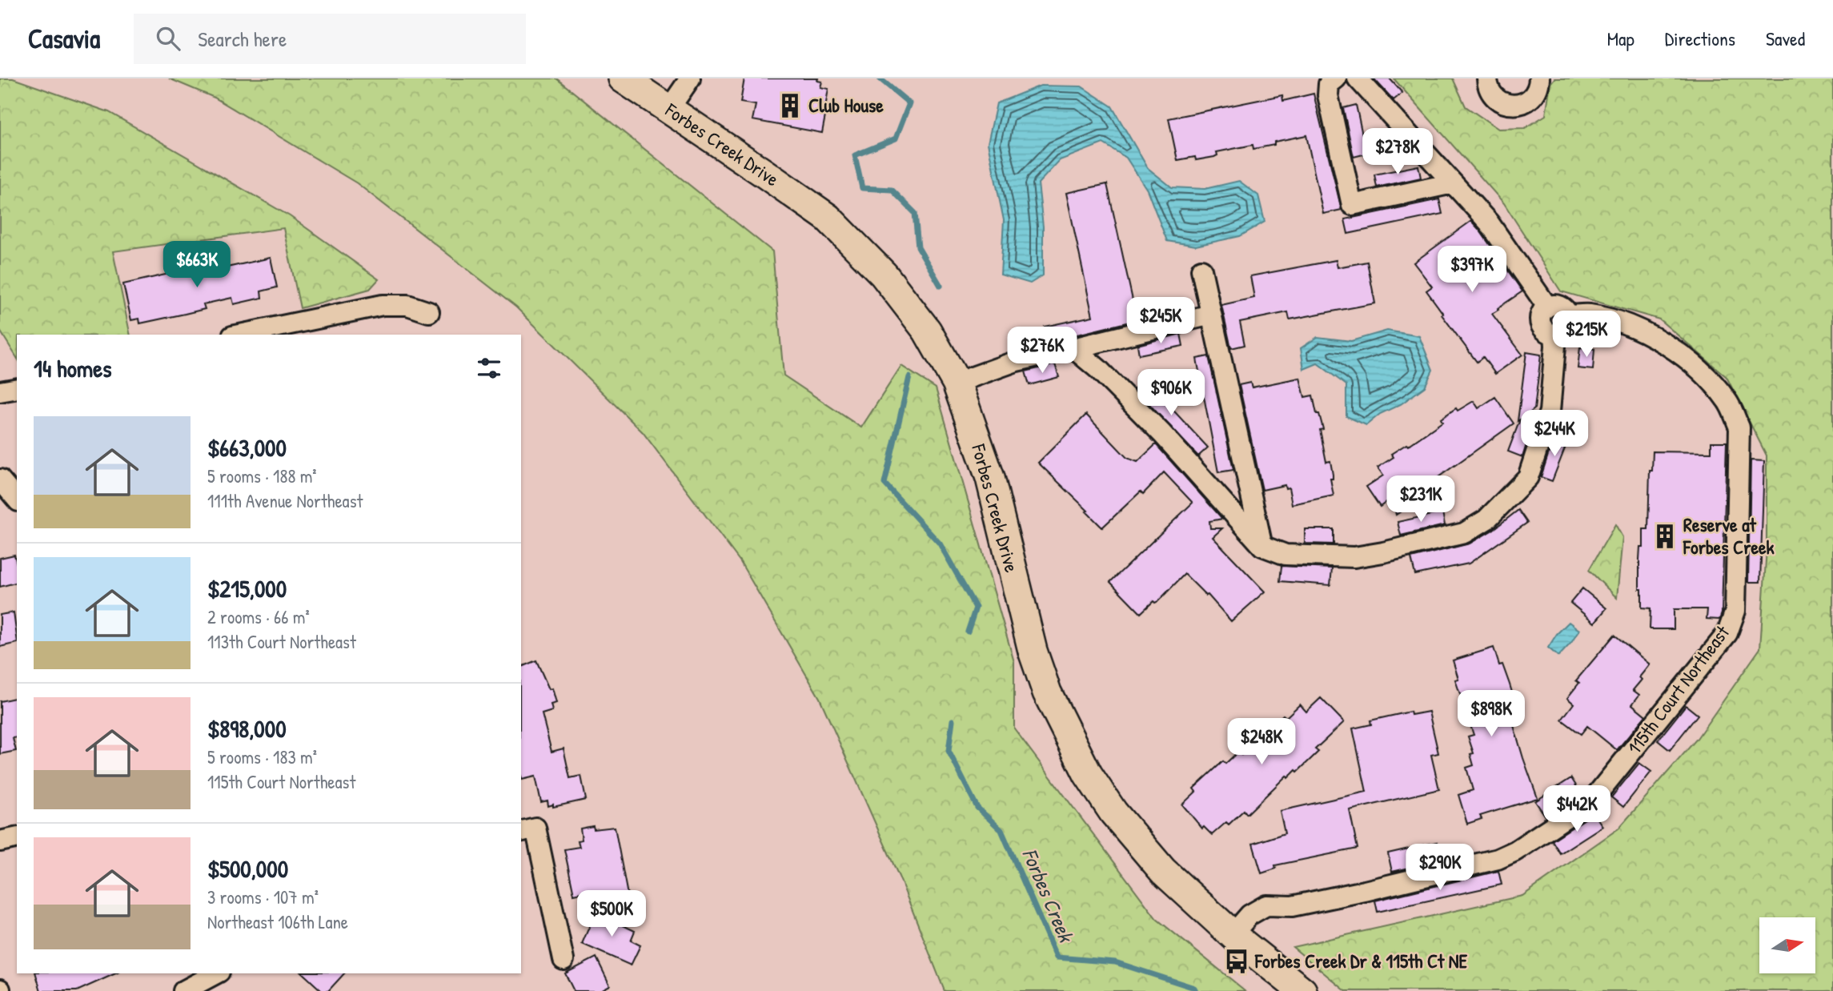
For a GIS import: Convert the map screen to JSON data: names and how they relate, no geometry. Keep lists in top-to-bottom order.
{
  "streets": {
    "street": ["Forbes Creek Drive", "115th Court Northeast"]
  },
  "crossings": [
    ["Forbes Creek Drive", "115th Court Northeast"]
  ],
  "water": ["Forbes Creek"],
  "places": {
    "building": ["Club House", "Reserve at Forbes Creek"],
    "bus stop": ["Forbes Creek Dr & 115th Ct NE"]
  },
  "north": "right",
  "page": {
    "header": "Casavia",
    "search": "Search here",
    "nav": ["Map", "Directions", "Saved"],
    "price": [
      "$278K",
      "$663K",
      "$397K",
      "$245K",
      "$215K",
      "$276K",
      "$906K",
      "$244K",
      "$231K",
      "$898K",
      "$248K",
      "$442K",
      "$290K",
      "$500K"
    ],
    "heading": "14 homes",
    "list": [
      {
        "name": "$663,000",
        "note": "5 rooms · 188 m² · 111th Avenue Northeast"
      },
      {
        "name": "$215,000",
        "note": "2 rooms · 66 m² · 113th Court Northeast"
      },
      {
        "name": "$898,000",
        "note": "5 rooms · 183 m² · 115th Court Northeast"
      },
      {
        "name": "$500,000",
        "note": "3 rooms · 107 m² · Northeast 106th Lane"
      }
    ]
  }
}
